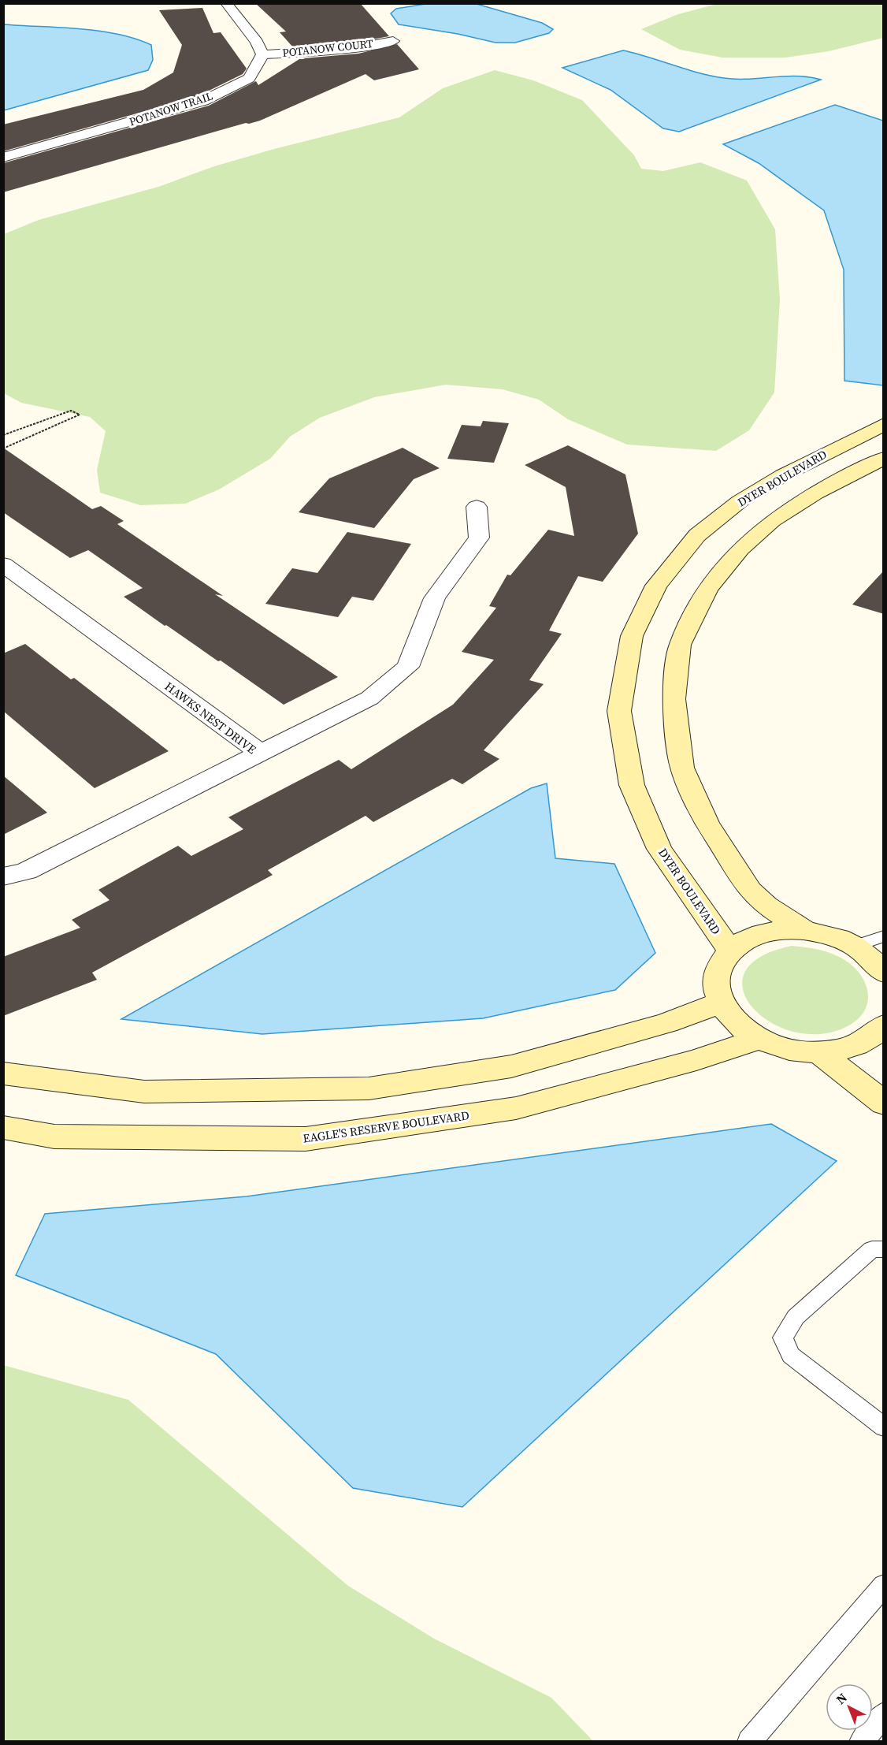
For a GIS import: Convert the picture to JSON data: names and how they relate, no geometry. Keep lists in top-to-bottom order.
{
  "streets": {
    "street": [
      "POTANOW COURT",
      "POTANOW TRAIL",
      "DYER BOULEVARD",
      "HAWKS NEST DRIVE",
      "EAGLE'S RESERVE BOULEVARD"
    ]
  },
  "crossings": [
    ["POTANOW COURT", "POTANOW TRAIL"]
  ],
  "north": "top left"
}
